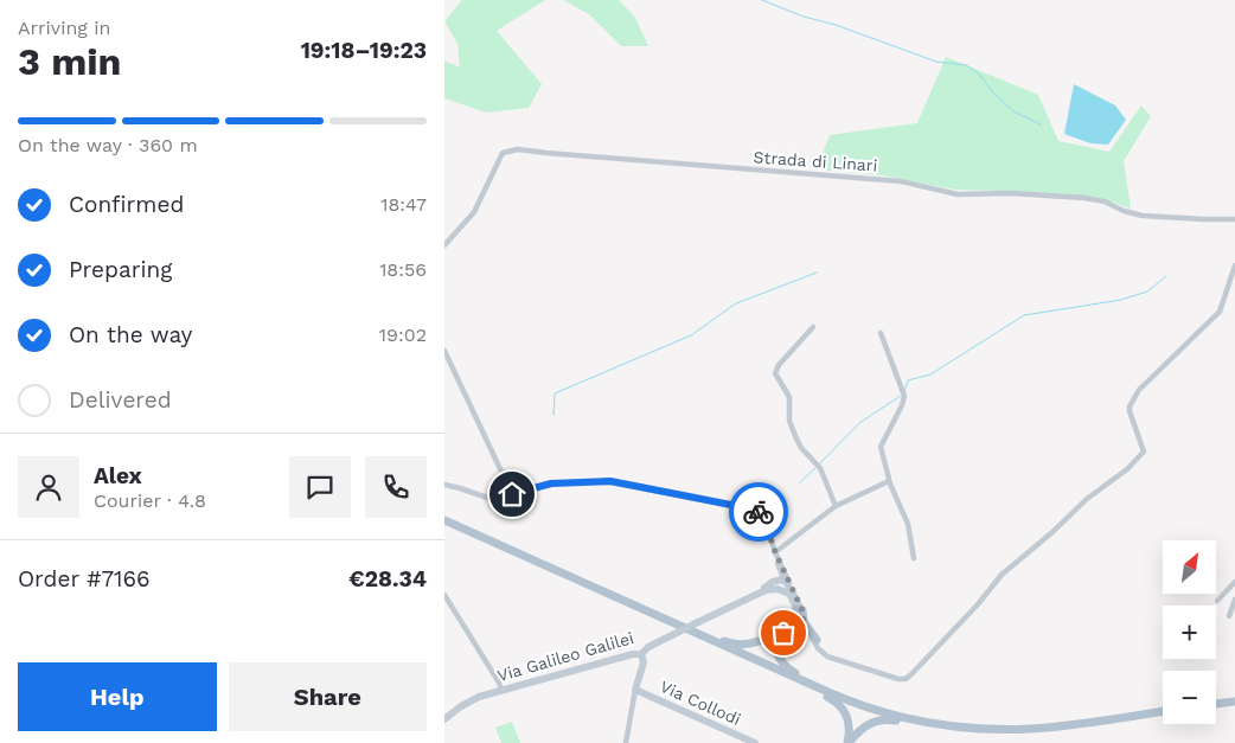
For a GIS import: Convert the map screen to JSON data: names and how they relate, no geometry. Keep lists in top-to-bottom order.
{
  "streets": {
    "street": ["Strada di Linari", "Via Galileo Galilei", "Via Collodi"]
  },
  "north": "top right",
  "page": {
    "heading": ["3 min", "Arriving in", "19:18–19:23"],
    "panel": [
      "Alex",
      "Courier · 4.8",
      "Order #7166",
      "€28.34"
    ],
    "bar": "On the way · 360 m",
    "list": [
      ["Confirmed", "18:47"],
      ["Preparing", "18:56"],
      ["On the way", "19:02"],
      "Delivered"
    ],
    "map_buttons": ["+", "−"],
    "buttons": ["Help", "Share"]
  }
}
